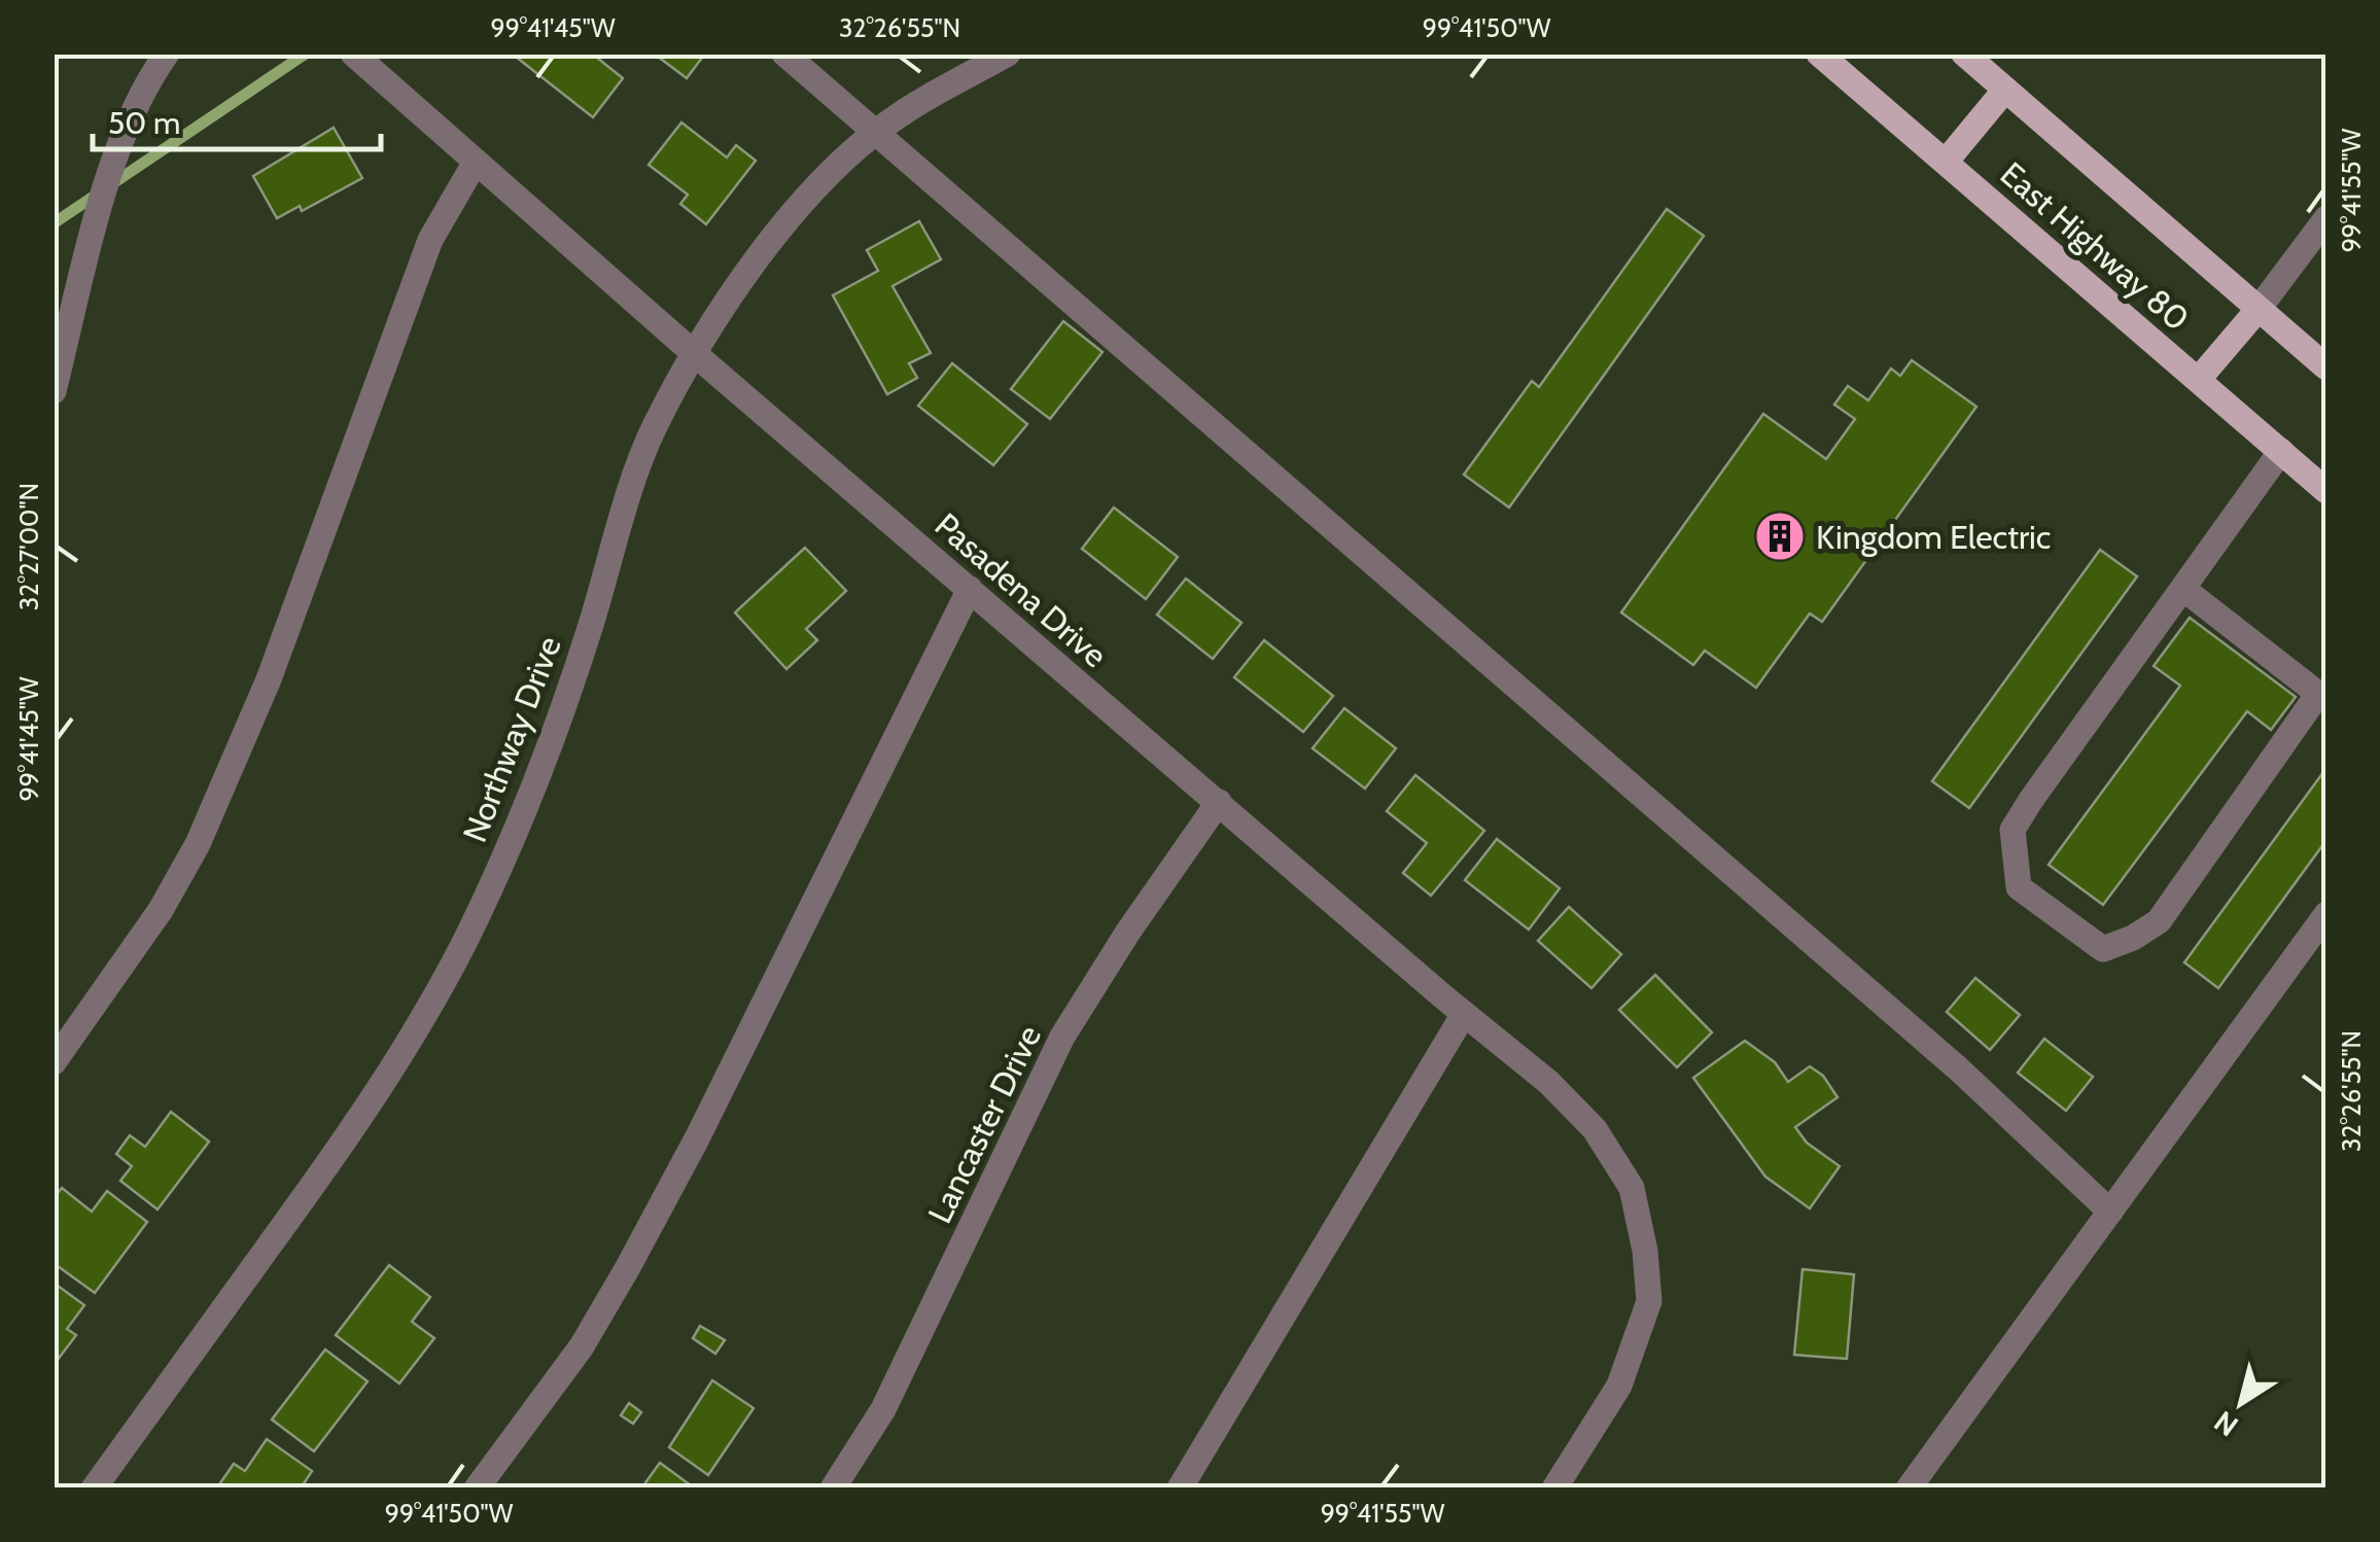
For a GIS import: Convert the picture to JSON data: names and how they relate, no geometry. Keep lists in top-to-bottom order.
{
  "streets": {
    "main road": ["East Highway 80"],
    "street": ["Pasadena Drive", "Northway Drive", "Lancaster Drive"]
  },
  "crossings": [
    ["Pasadena Drive", "Northway Drive"],
    ["Pasadena Drive", "Lancaster Drive"]
  ],
  "places": {
    "building": ["Kingdom Electric"]
  },
  "scale_bar": "50 m",
  "north": "bottom left",
  "coordinates": [
    "99°41'45\"W",
    "32°26'55\"N",
    "99°41'50\"W",
    "99°41'55\"W",
    "32°27'00\"N"
  ]
}
